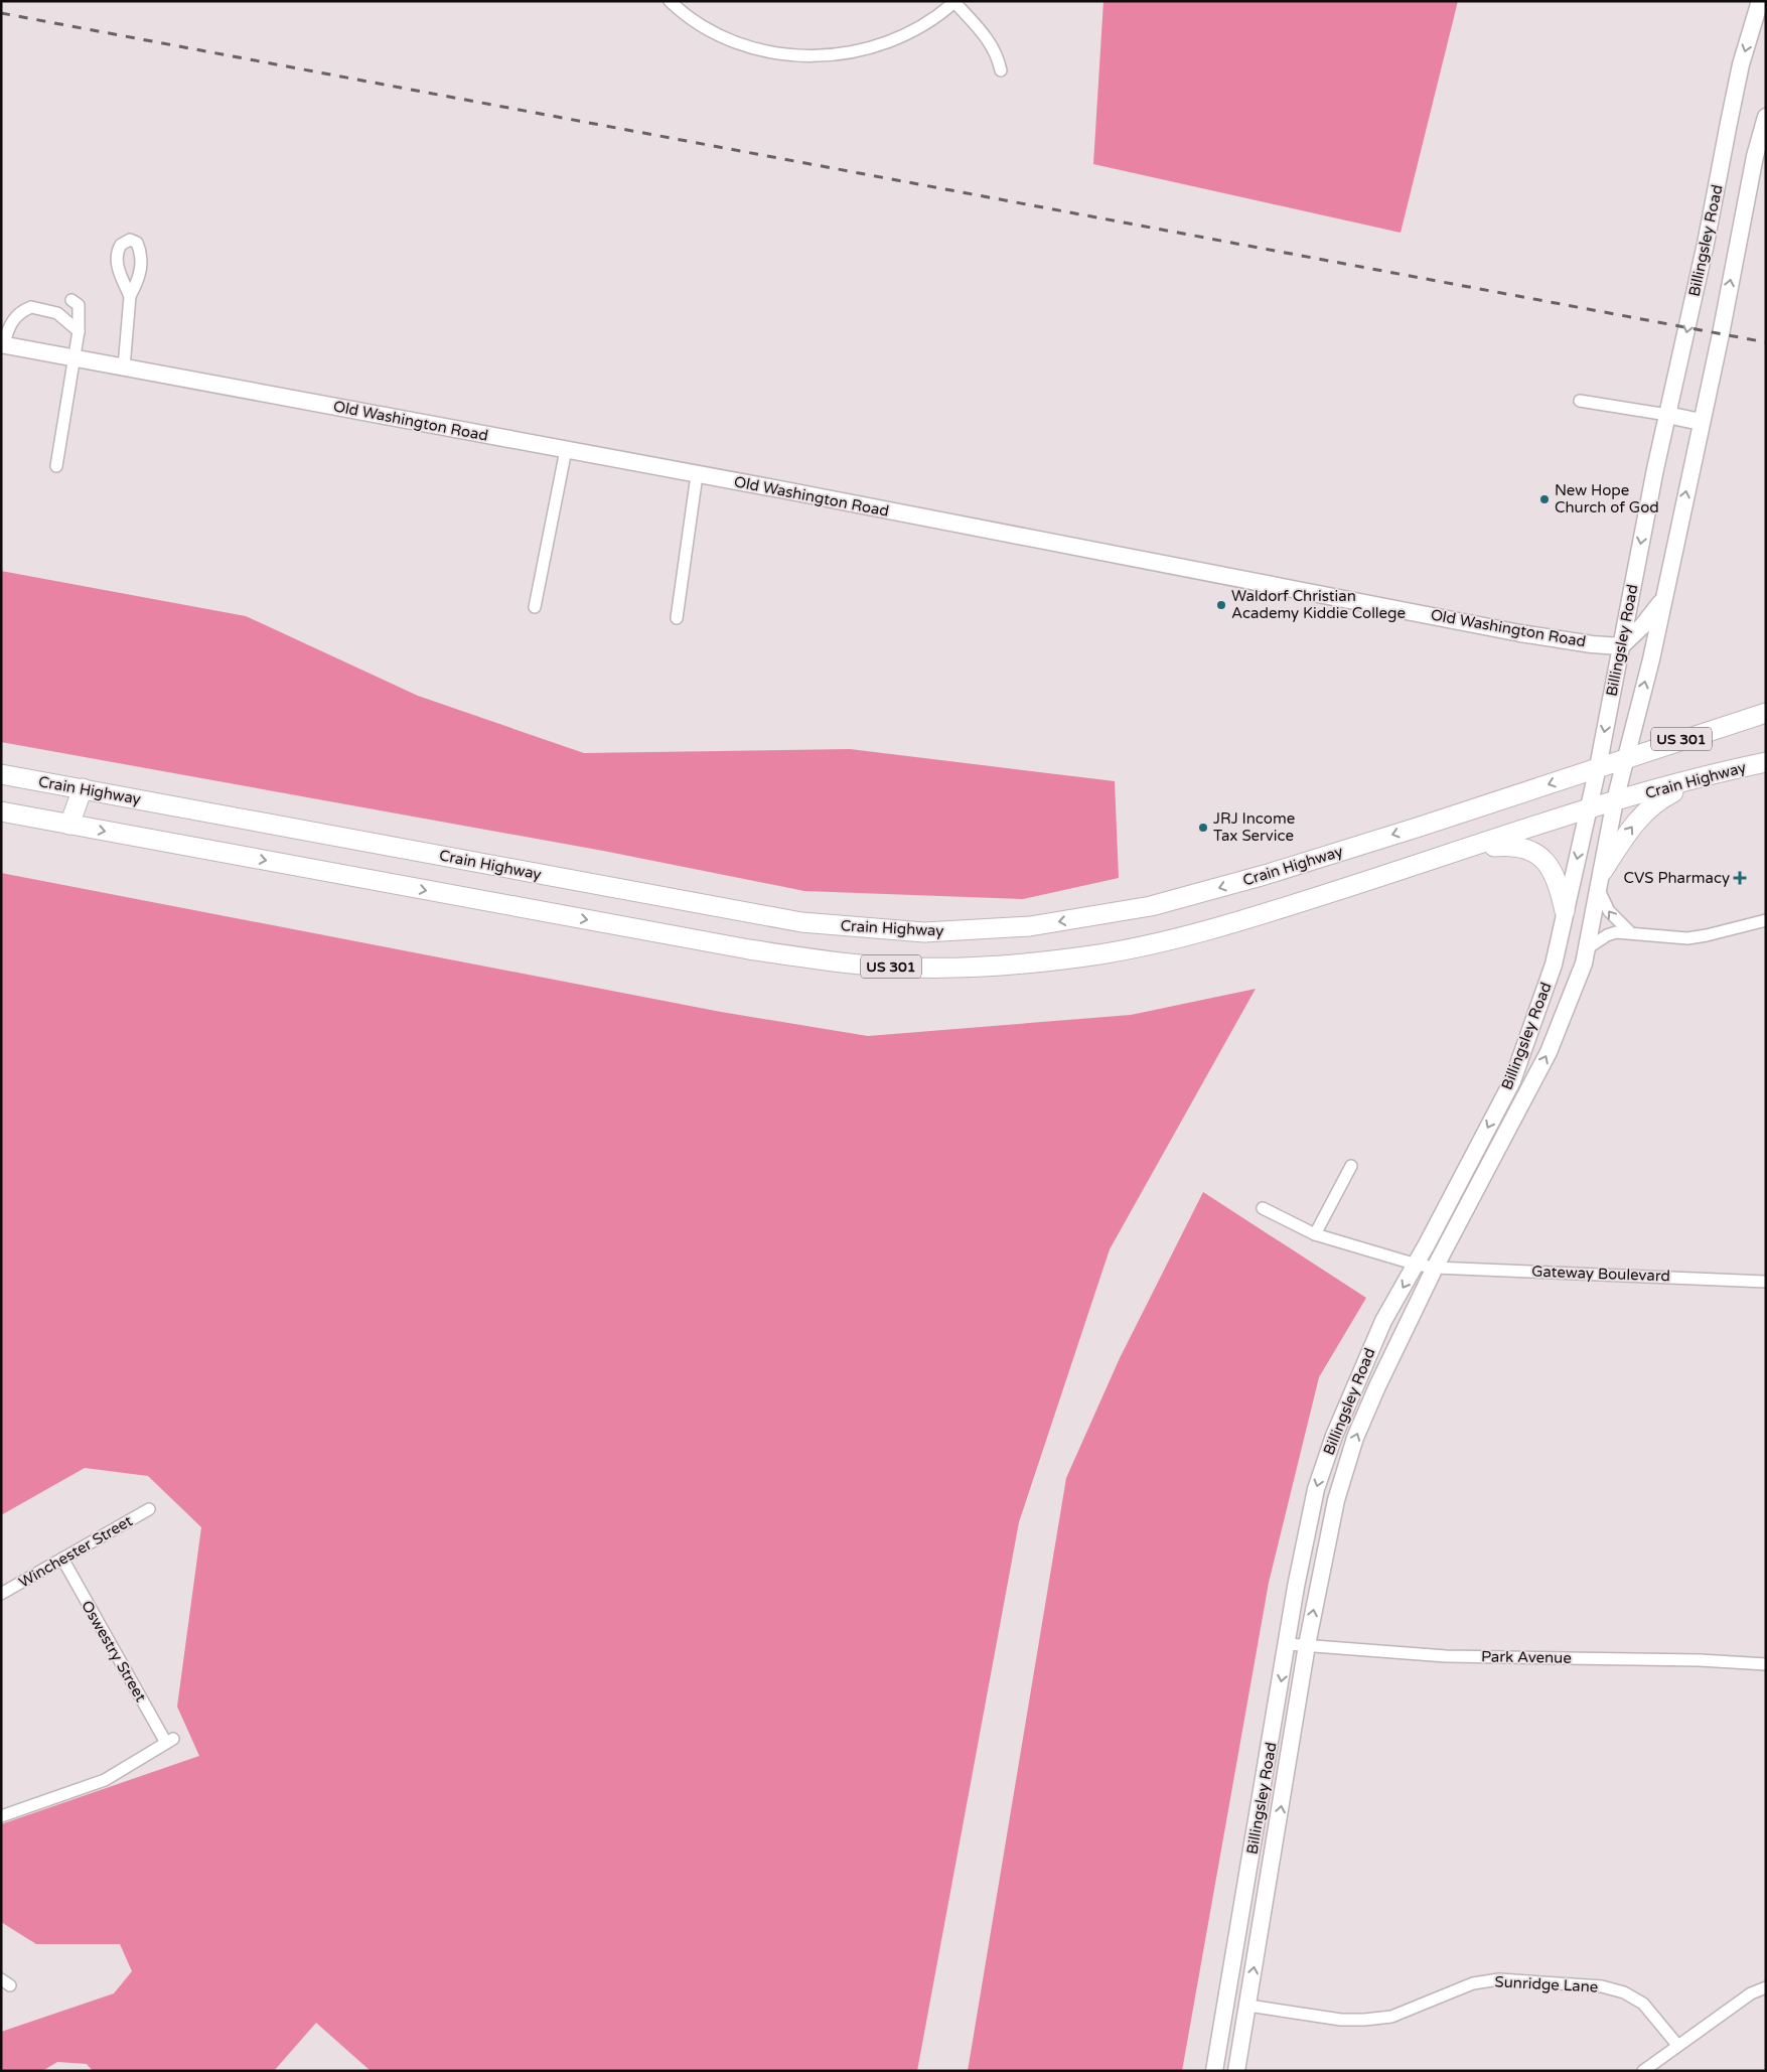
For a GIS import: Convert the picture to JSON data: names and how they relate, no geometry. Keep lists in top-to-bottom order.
{
  "streets": {
    "highway": ["US 301", "Crain Highway"],
    "main road": ["Billingsley Road", "Old Washington Road"],
    "street": [
      "Gateway Boulevard",
      "Winchester Street",
      "Oswestry Street",
      "Park Avenue",
      "Sunridge Lane"
    ]
  },
  "crossings": [
    ["Billingsley Road", "Old Washington Road"],
    ["Billingsley Road", "Crain Highway"],
    ["Billingsley Road", "Gateway Boulevard"],
    ["Billingsley Road", "Park Avenue"],
    ["Billingsley Road", "Sunridge Lane"],
    ["Winchester Street", "Oswestry Street"]
  ],
  "places": {
    "other": ["New Hope Church of God", "Waldorf Christian Academy Kiddie College", "JRJ Income Tax Service"],
    "health": ["CVS Pharmacy"]
  }
}
